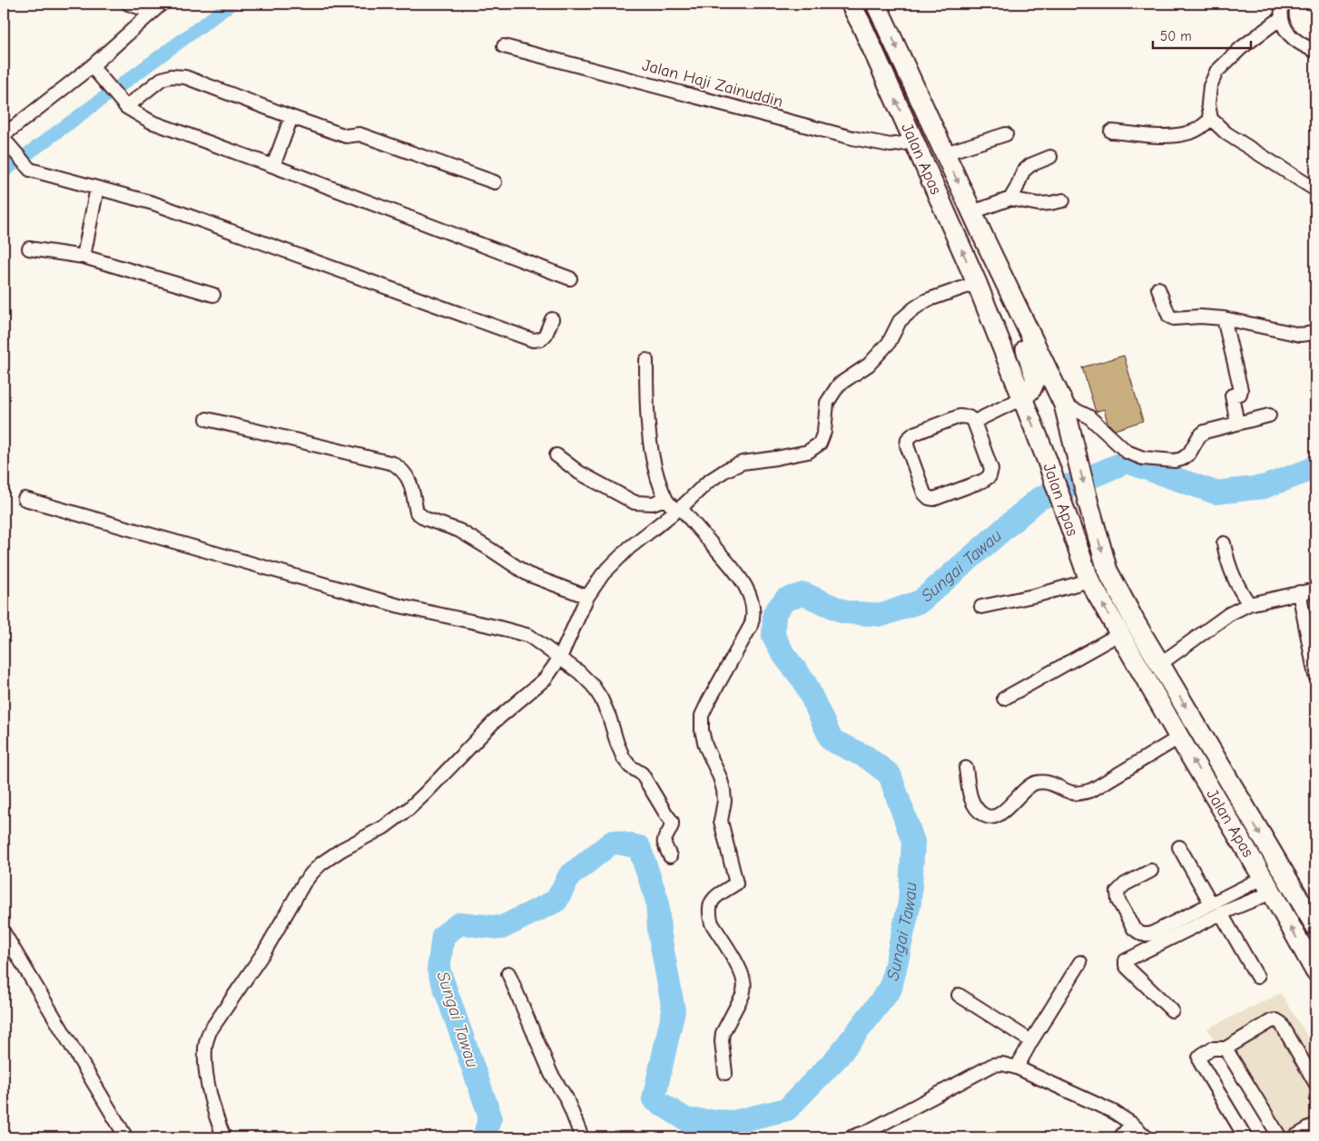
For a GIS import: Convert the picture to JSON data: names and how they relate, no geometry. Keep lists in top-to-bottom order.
{
  "streets": {
    "highway": ["Jalan Apas"],
    "street": ["Jalan Haji Zainuddin"]
  },
  "crossings": [
    ["Jalan Haji Zainuddin", "Jalan Apas"]
  ],
  "water": ["Sungai Tawau"],
  "scale_bar": "50 m"
}
